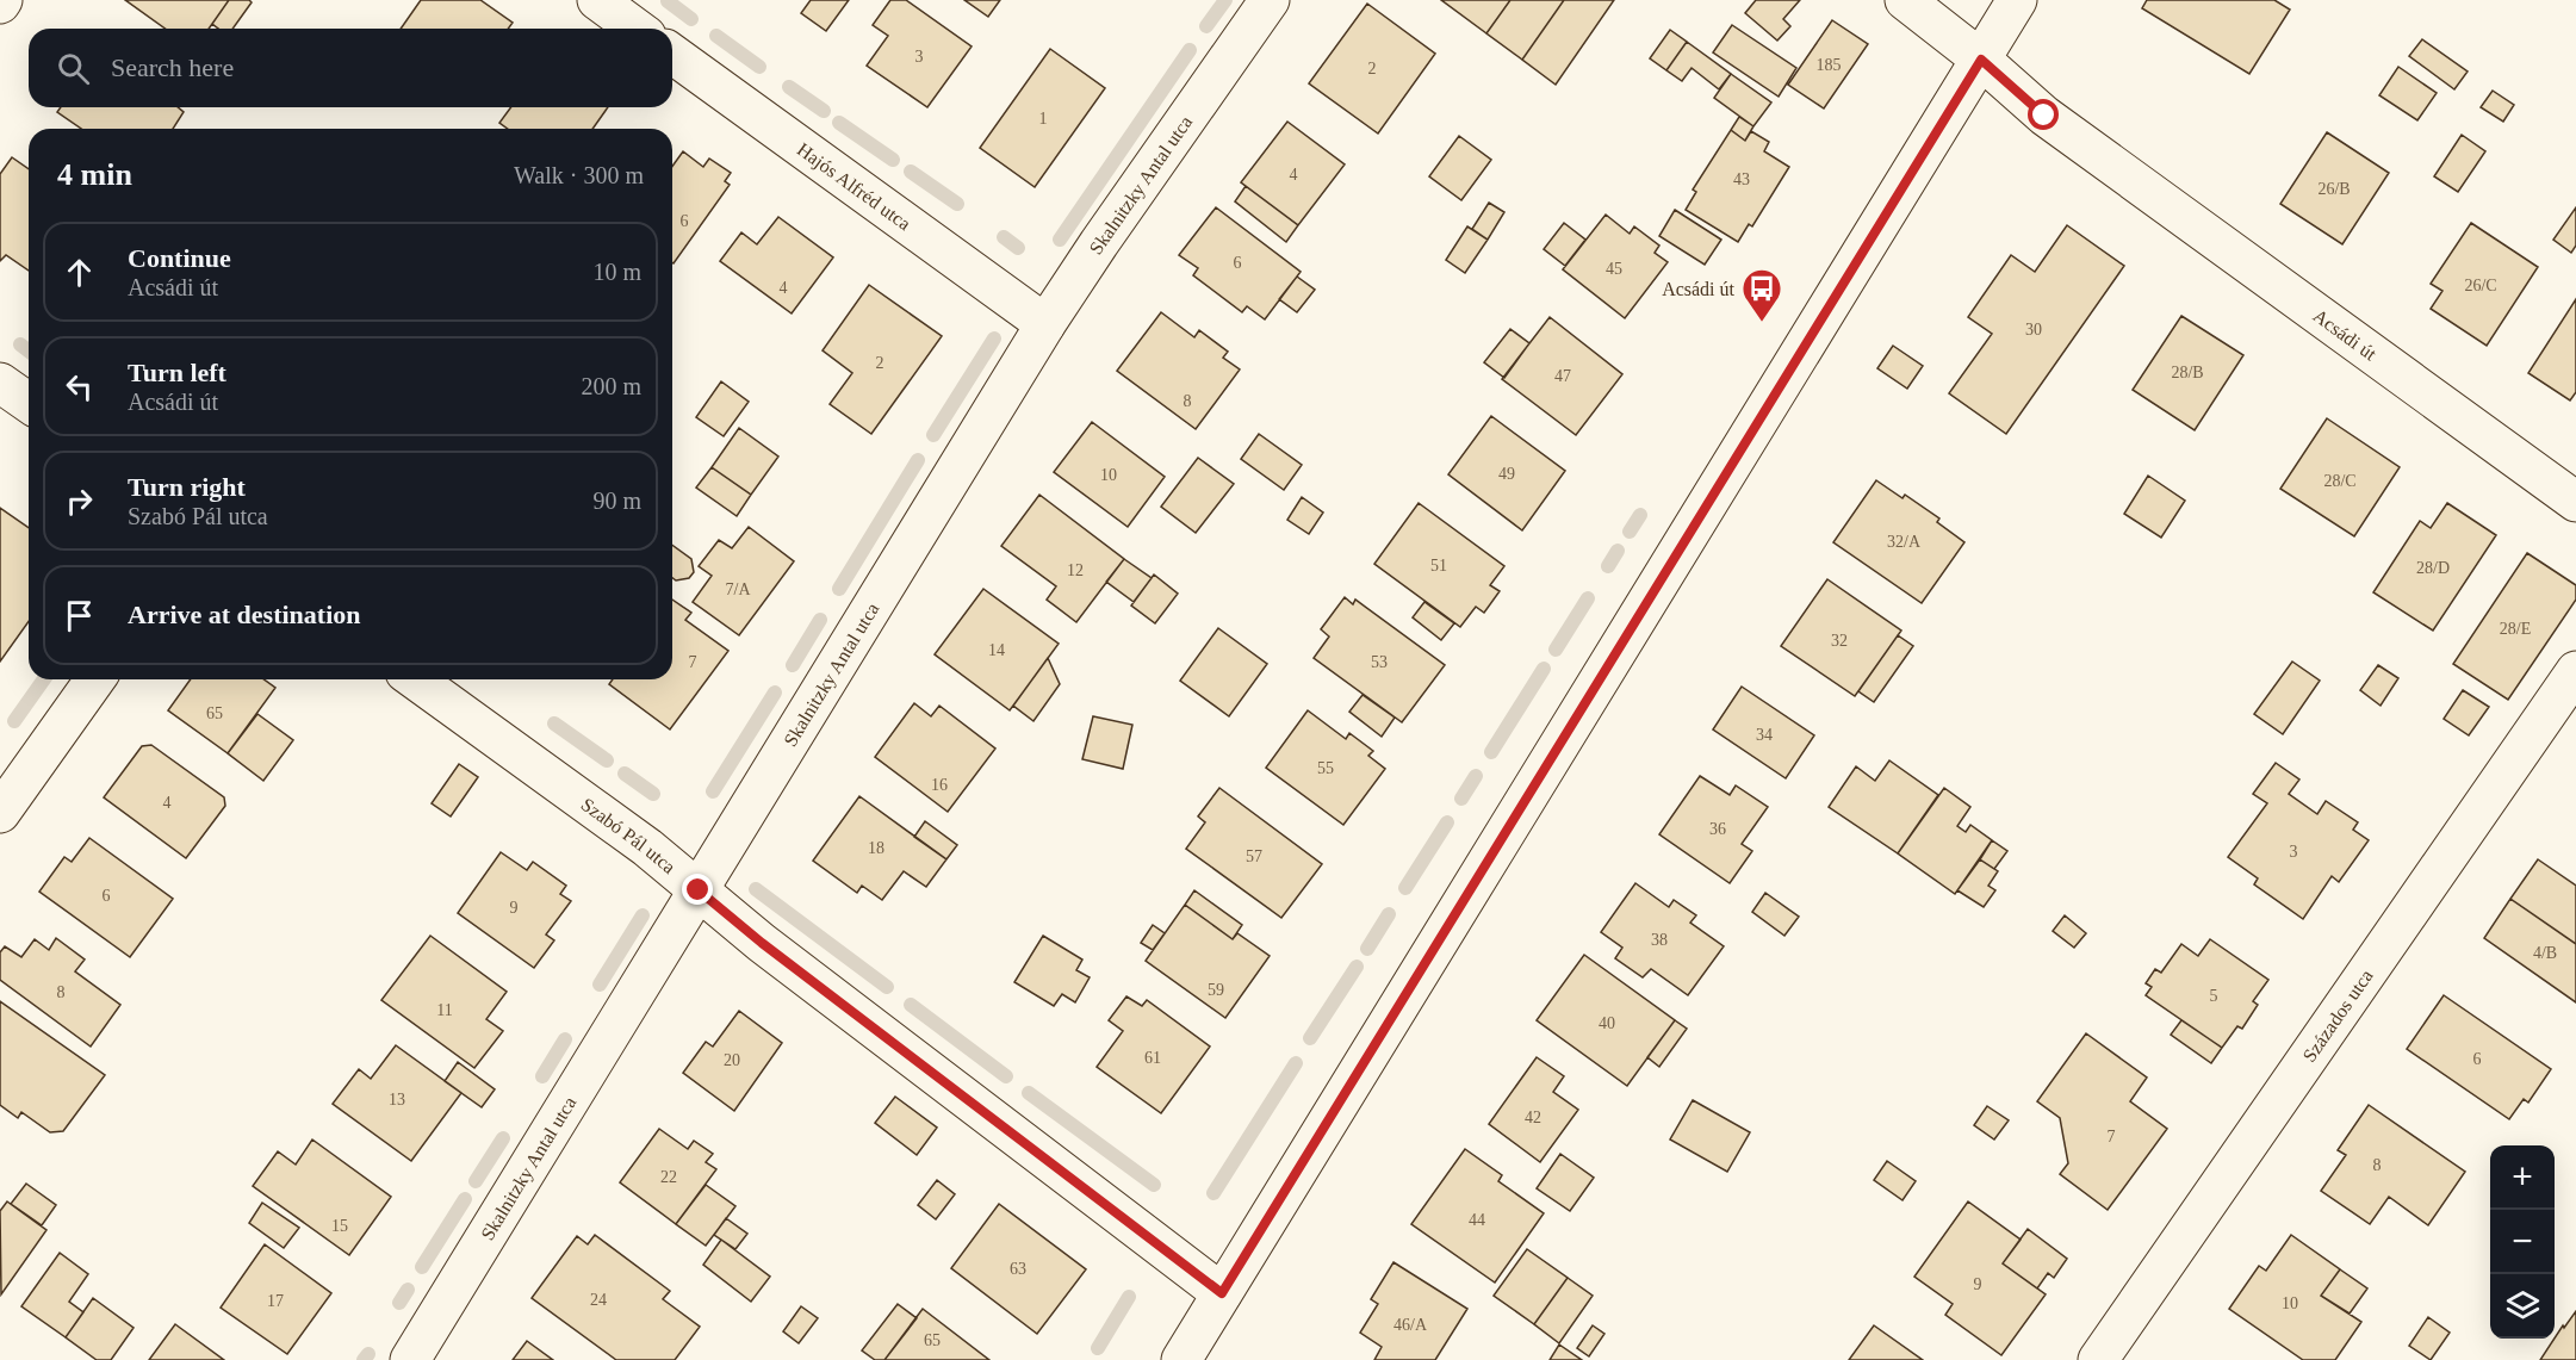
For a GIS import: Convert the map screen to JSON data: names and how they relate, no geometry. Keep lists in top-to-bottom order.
{
  "streets": {
    "street": [
      "Skalnitzky Antal utca",
      "Hajós Alfréd utca",
      "Acsádi út",
      "Szabó Pál utca",
      "Százados utca"
    ]
  },
  "crossings": [
    ["Skalnitzky Antal utca", "Hajós Alfréd utca"],
    ["Skalnitzky Antal utca", "Szabó Pál utca"]
  ],
  "places": {
    "bus stop": ["Acsádi út"]
  },
  "house_numbers": [
    "3",
    "185",
    "2",
    "1",
    "4",
    "43",
    "26/B",
    "6",
    "6",
    "45",
    "26/C",
    "4",
    "30",
    "2",
    "28/B",
    "47",
    "8",
    "49",
    "10",
    "28/C",
    "32/A",
    "51",
    "28/D",
    "12",
    "7/A",
    "28/E",
    "32",
    "14",
    "7",
    "53",
    "65",
    "34",
    "55",
    "16",
    "4",
    "36",
    "18",
    "3",
    "57",
    "6",
    "9",
    "38",
    "4/B",
    "59",
    "8",
    "5",
    "11",
    "40",
    "61",
    "6",
    "20",
    "13",
    "42",
    "7",
    "8",
    "22",
    "44",
    "15",
    "63",
    "9",
    "24",
    "17",
    "10",
    "46/A",
    "65"
  ],
  "page": {
    "search": "Search here",
    "heading": ["4 min", "Walk · 300 m"],
    "list": [
      ["Continue", "Acsádi út", "10 m"],
      ["Turn left", "Acsádi út", "200 m"],
      ["Turn right", "Szabó Pál utca", "90 m"],
      "Arrive at destination"
    ],
    "map_buttons": ["+", "−"]
  }
}
